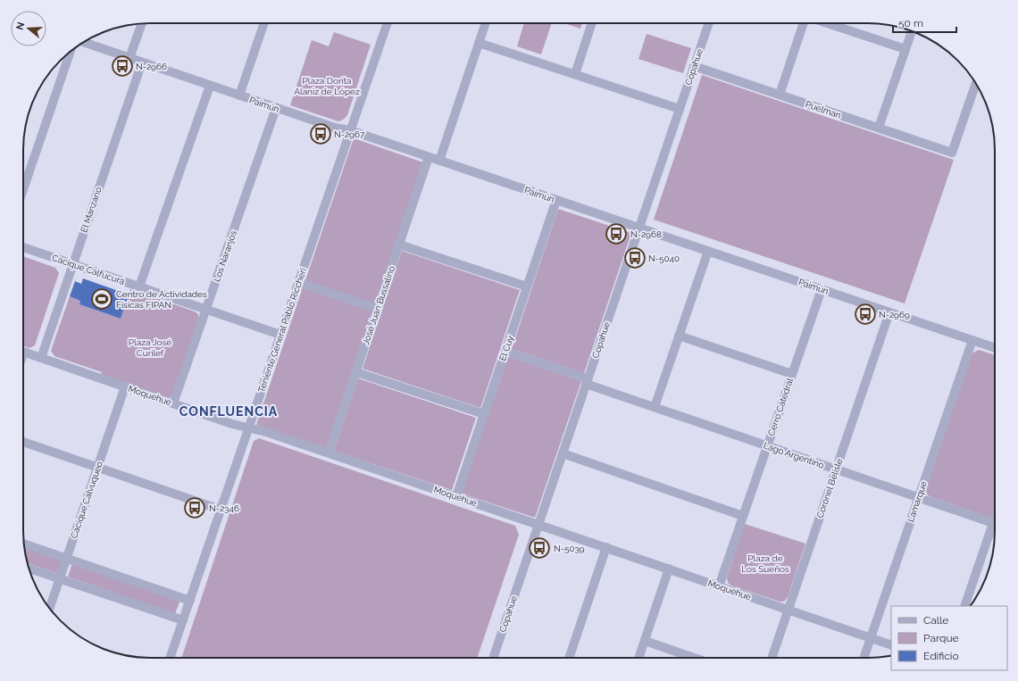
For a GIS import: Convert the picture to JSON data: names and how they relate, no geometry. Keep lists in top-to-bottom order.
{
  "streets": {
    "street": [
      "Copahue",
      "Paimún",
      "Puelman",
      "El Manzano",
      "Los Naranjos",
      "Cacique Calfucurá",
      "José Juan Bussalino",
      "Teniente General Pablo Riccheri",
      "El Cuy",
      "Moquehue",
      "Cerro Catedral",
      "Lago Argentino",
      "Coronel Belisle",
      "Cacique Calvuqueo",
      "Lamarque"
    ]
  },
  "crossings": [
    ["Copahue", "Paimún"],
    ["Copahue", "Puelman"],
    ["Copahue", "Moquehue"],
    ["Copahue", "Lago Argentino"],
    ["Paimún", "El Manzano"],
    ["Paimún", "Los Naranjos"],
    ["Paimún", "José Juan Bussalino"],
    ["Paimún", "Teniente General Pablo Riccheri"],
    ["Paimún", "El Cuy"],
    ["Paimún", "Cerro Catedral"],
    ["Paimún", "Coronel Belisle"],
    ["Paimún", "Lamarque"],
    ["El Manzano", "Cacique Calfucurá"],
    ["El Manzano", "Moquehue"],
    ["Los Naranjos", "Cacique Calfucurá"],
    ["Los Naranjos", "Moquehue"],
    ["Cacique Calfucurá", "Teniente General Pablo Riccheri"],
    ["José Juan Bussalino", "Moquehue"],
    ["Teniente General Pablo Riccheri", "Moquehue"],
    ["El Cuy", "Moquehue"],
    ["El Cuy", "Lago Argentino"],
    ["Moquehue", "Cerro Catedral"],
    ["Moquehue", "Coronel Belisle"],
    ["Moquehue", "Cacique Calvuqueo"],
    ["Moquehue", "Lamarque"],
    ["Cerro Catedral", "Lago Argentino"],
    ["Lago Argentino", "Coronel Belisle"],
    ["Lago Argentino", "Lamarque"]
  ],
  "districts": ["CONFLUENCIA"],
  "parks": ["Plaza Dorita Alaniz de López", "Plaza José Curilef", "Plaza de Los Sueños"],
  "places": {
    "bus stop": [
      "N-2966",
      "N-2967",
      "N-2968",
      "N-5040",
      "N-2969",
      "N-2346",
      "N-5039"
    ],
    "sports": ["Centro de Actividades Físicas FIPAN"]
  },
  "legend": ["Calle", "Parque", "Edificio"],
  "scale_bar": "50 m",
  "north": "left"
}
